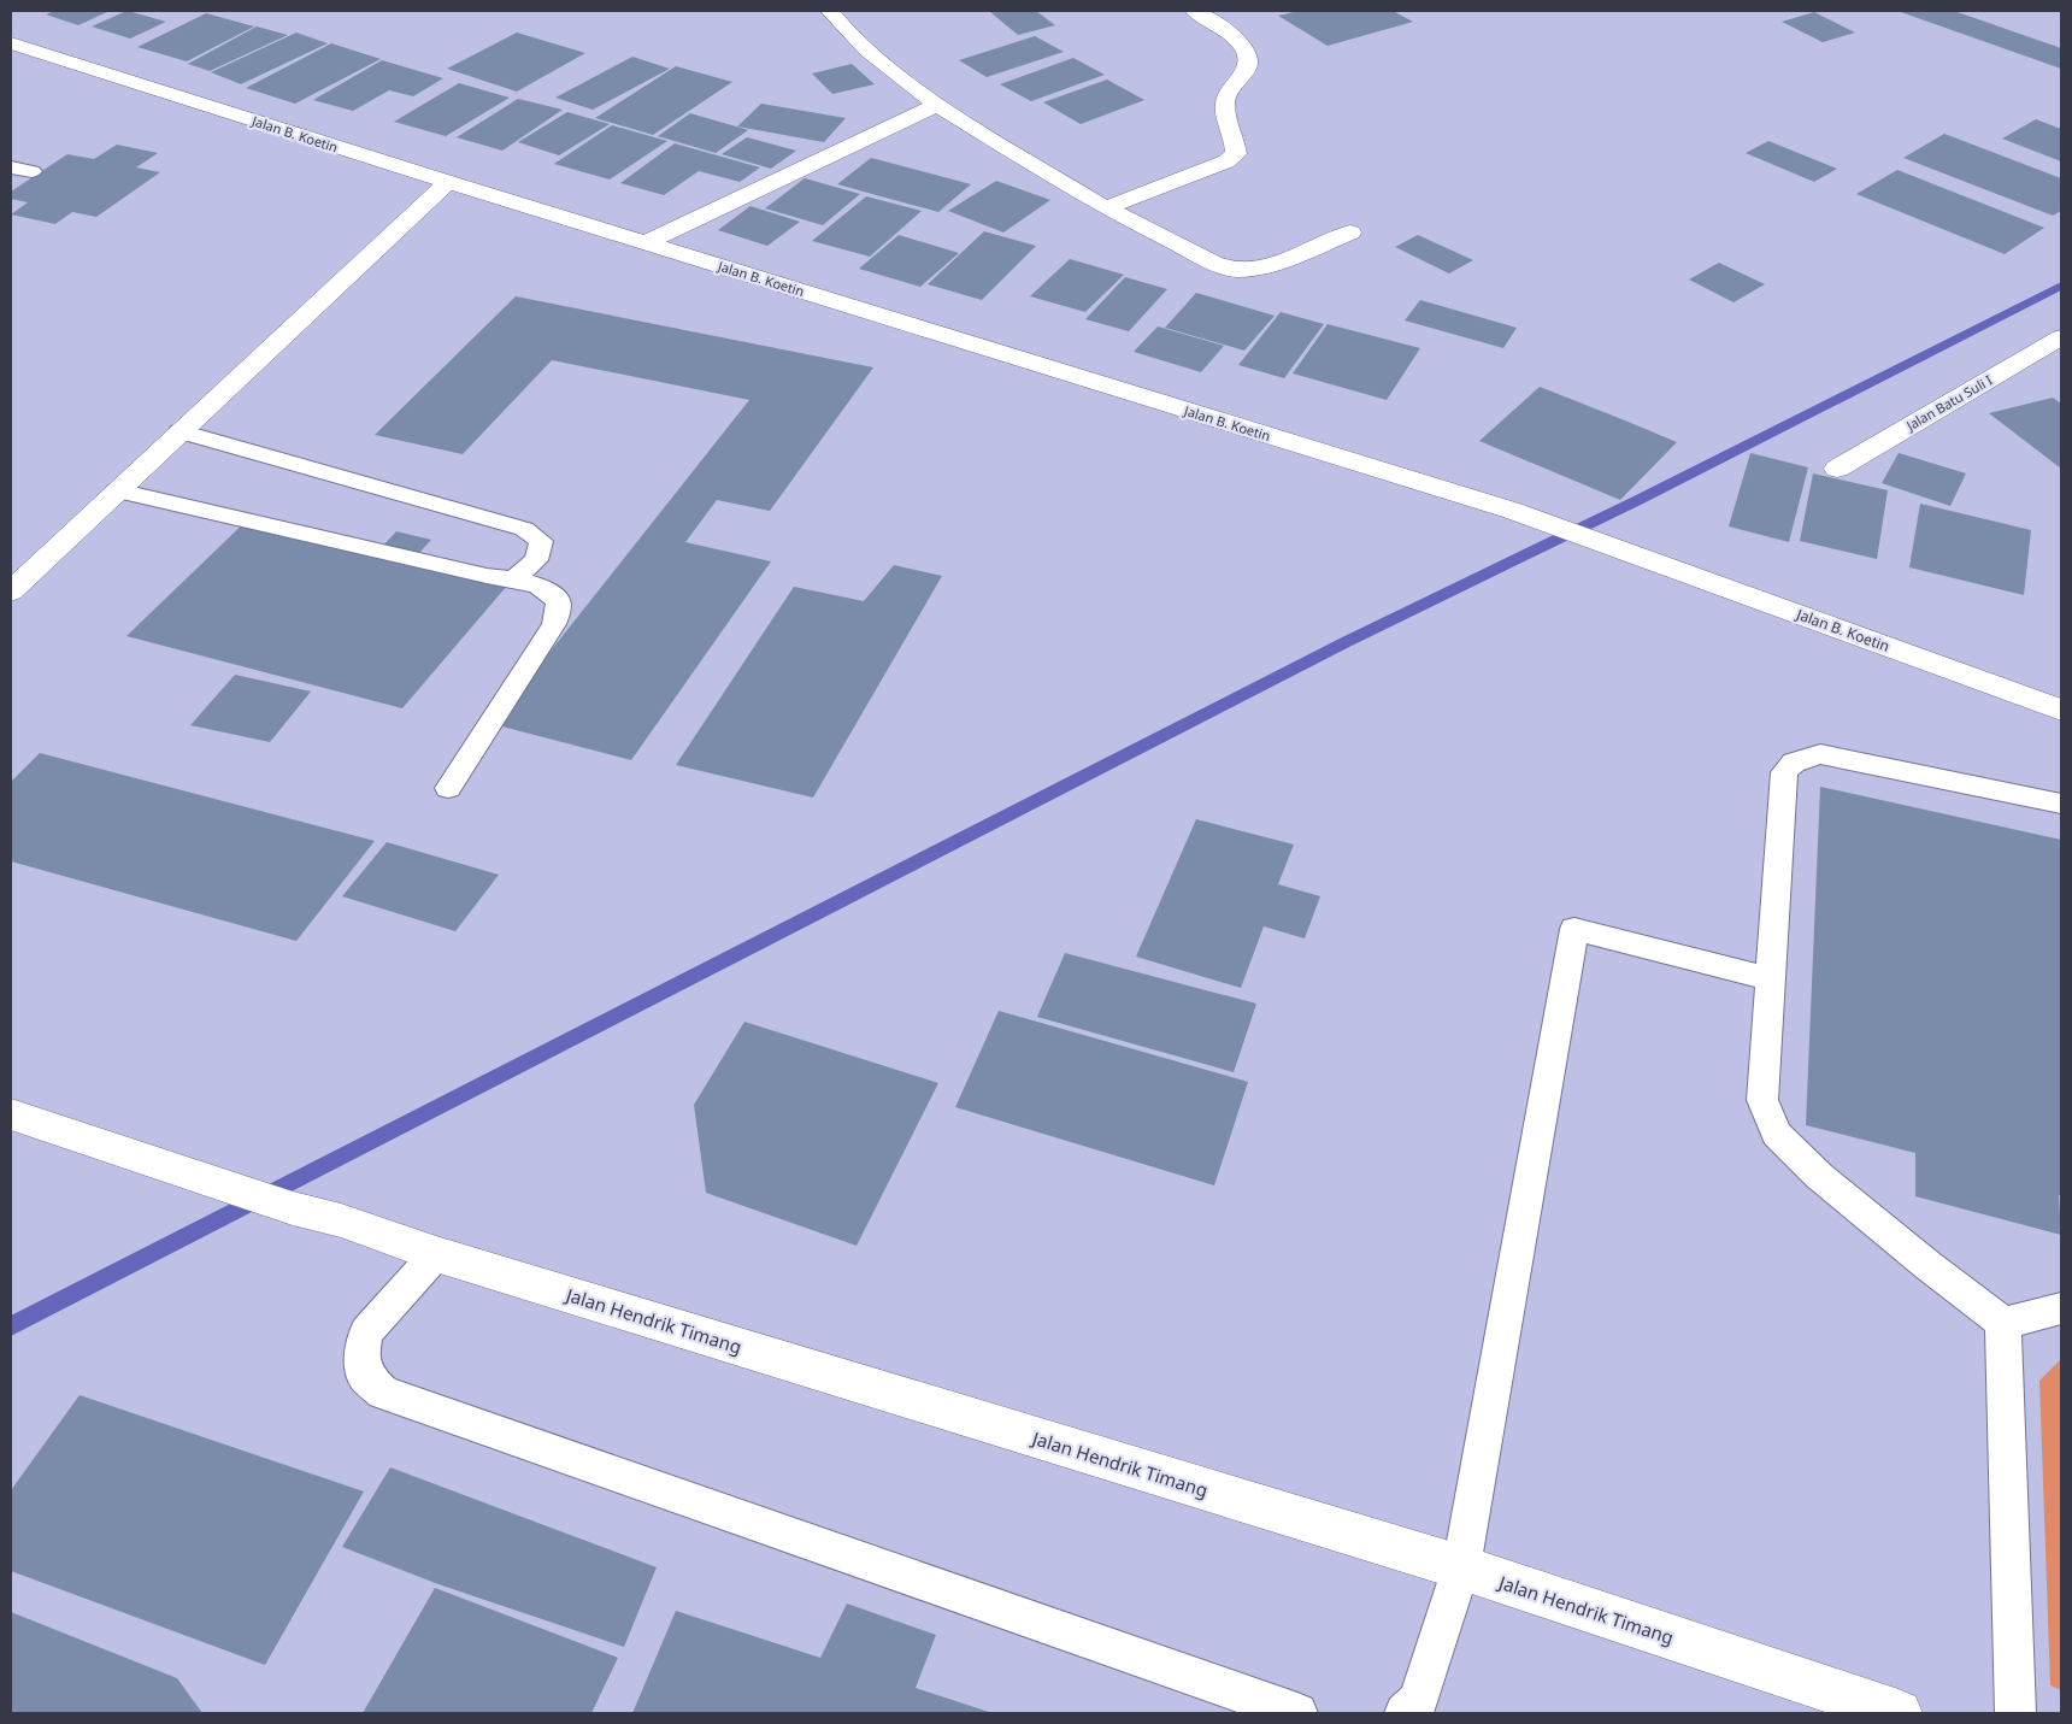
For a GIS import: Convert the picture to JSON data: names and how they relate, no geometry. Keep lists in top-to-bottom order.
{
  "streets": {
    "street": ["Jalan B. Koetin", "Jalan Batu Suli I", "Jalan Hendrik Timang"]
  }
}
